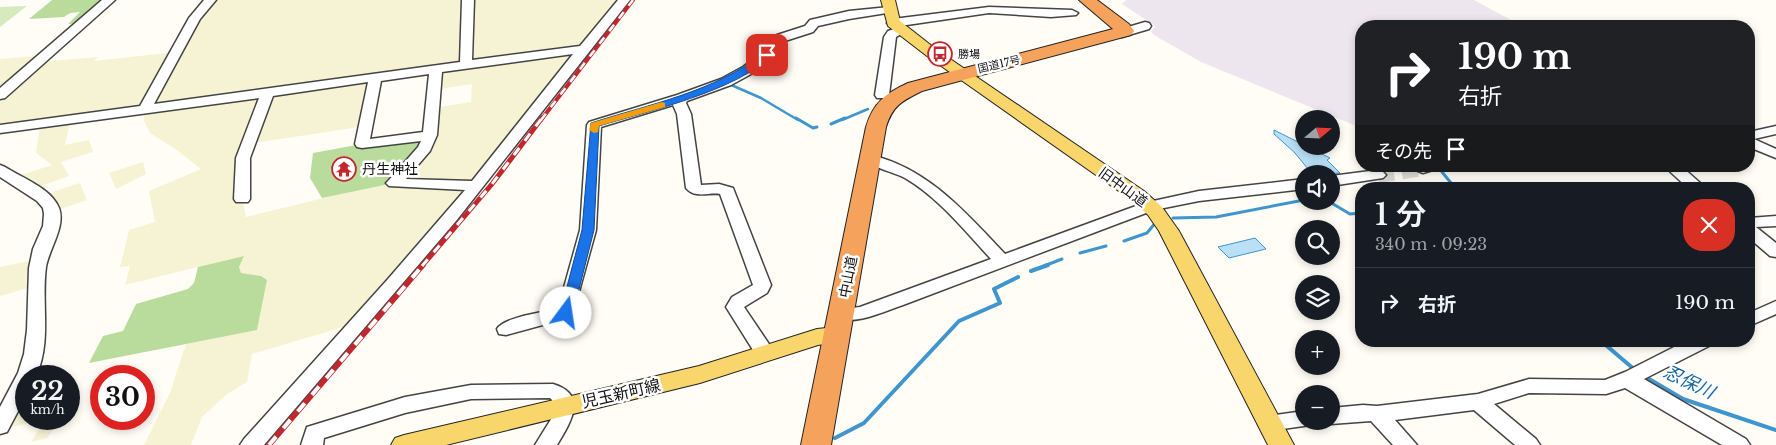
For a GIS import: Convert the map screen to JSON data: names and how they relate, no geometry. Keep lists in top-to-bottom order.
{
  "streets": {
    "highway": ["国道17号", "中山道"],
    "main road": ["旧中山道", "児玉新町線"]
  },
  "crossings": [
    ["国道17号", "旧中山道"],
    ["国道17号", "中山道"],
    ["中山道", "児玉新町線"]
  ],
  "water": ["忍保川"],
  "places": {
    "bus stop": ["勝場"],
    "temple": ["丹生神社"]
  },
  "north": "right",
  "page": {
    "turn": ["190 m", "右折"],
    "map_buttons": ["+", "−"],
    "then": "その先",
    "heading": ["1 分", "340 m · 09:23"],
    "list": [
      {
        "name": "右折",
        "value": "190 m"
      }
    ],
    "speed": "22 km/h",
    "limit": "30"
  }
}
